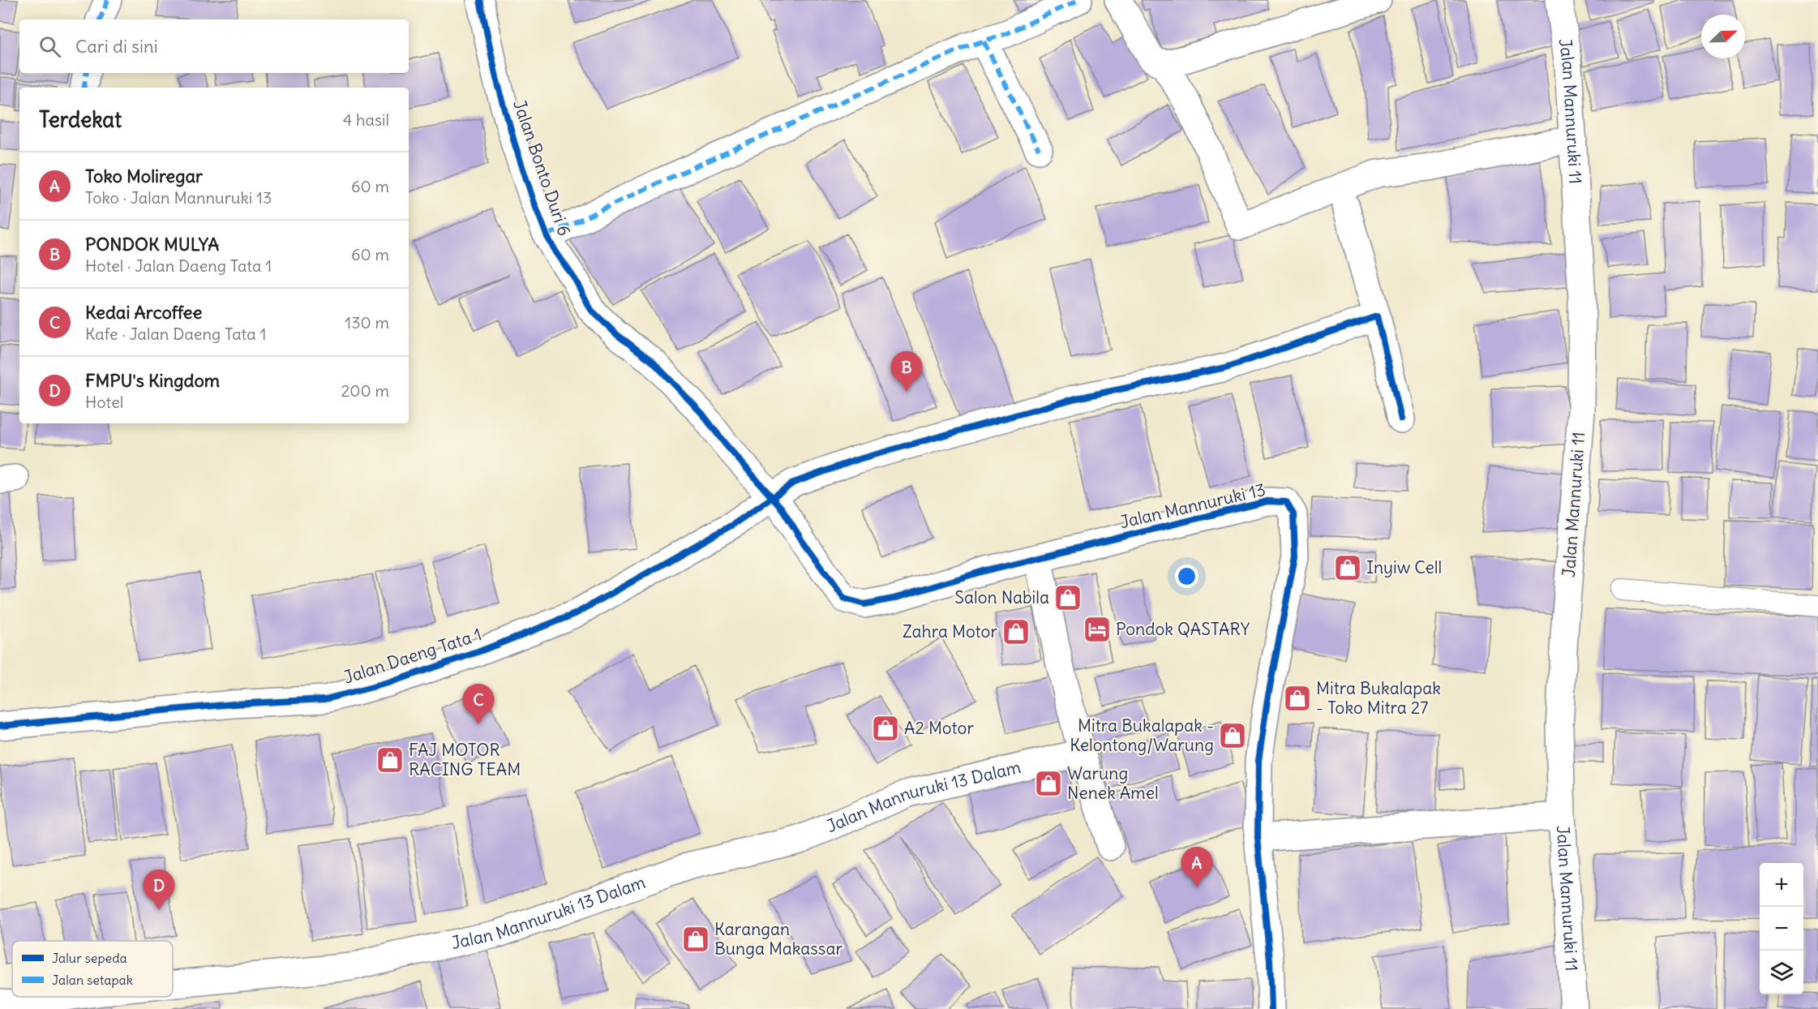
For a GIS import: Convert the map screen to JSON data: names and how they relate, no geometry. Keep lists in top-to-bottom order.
{
  "streets": {
    "street": [
      "Jalan Mannuruki 11",
      "Jalan Bonto Duri 6",
      "Jalan Mannuruki 13",
      "Jalan Daeng Tata 1",
      "Jalan Mannuruki 13 Dalam"
    ]
  },
  "crossings": [
    ["Jalan Bonto Duri 6", "Jalan Mannuruki 13"],
    ["Jalan Bonto Duri 6", "Jalan Daeng Tata 1"],
    ["Jalan Mannuruki 13", "Jalan Daeng Tata 1"]
  ],
  "places": {
    "shop": [
      "Inyiw Cell",
      "Salon Nabila",
      "Zahra Motor",
      "Mitra Bukalapak - Toko Mitra 27",
      "A2 Motor",
      "Mitra Bukalapak - Kelontong/Warung",
      "FAJ MOTOR RACING TEAM",
      "Warung Nenek Amel",
      "Karangan Bunga Makassar"
    ],
    "hotel": ["Pondok QASTARY"]
  },
  "legend": ["Jalur sepeda", "Jalan setapak"],
  "north": "top right",
  "page": {
    "search": "Cari di sini",
    "heading": ["Terdekat", "4 hasil"],
    "list": [
      {
        "mark": "A",
        "name": "Toko Moliregar",
        "note": "Toko · Jalan Mannuruki 13",
        "value": "60 m"
      },
      {
        "mark": "B",
        "name": "PONDOK MULYA",
        "note": "Hotel · Jalan Daeng Tata 1",
        "value": "60 m"
      },
      {
        "mark": "C",
        "name": "Kedai Arcoffee",
        "note": "Kafe · Jalan Daeng Tata 1",
        "value": "130 m"
      },
      {
        "mark": "D",
        "name": "FMPU's Kingdom",
        "note": "Hotel",
        "value": "200 m"
      }
    ],
    "pins": [
      "B",
      "C",
      "A",
      "D"
    ],
    "map_buttons": ["+", "−"]
  }
}
